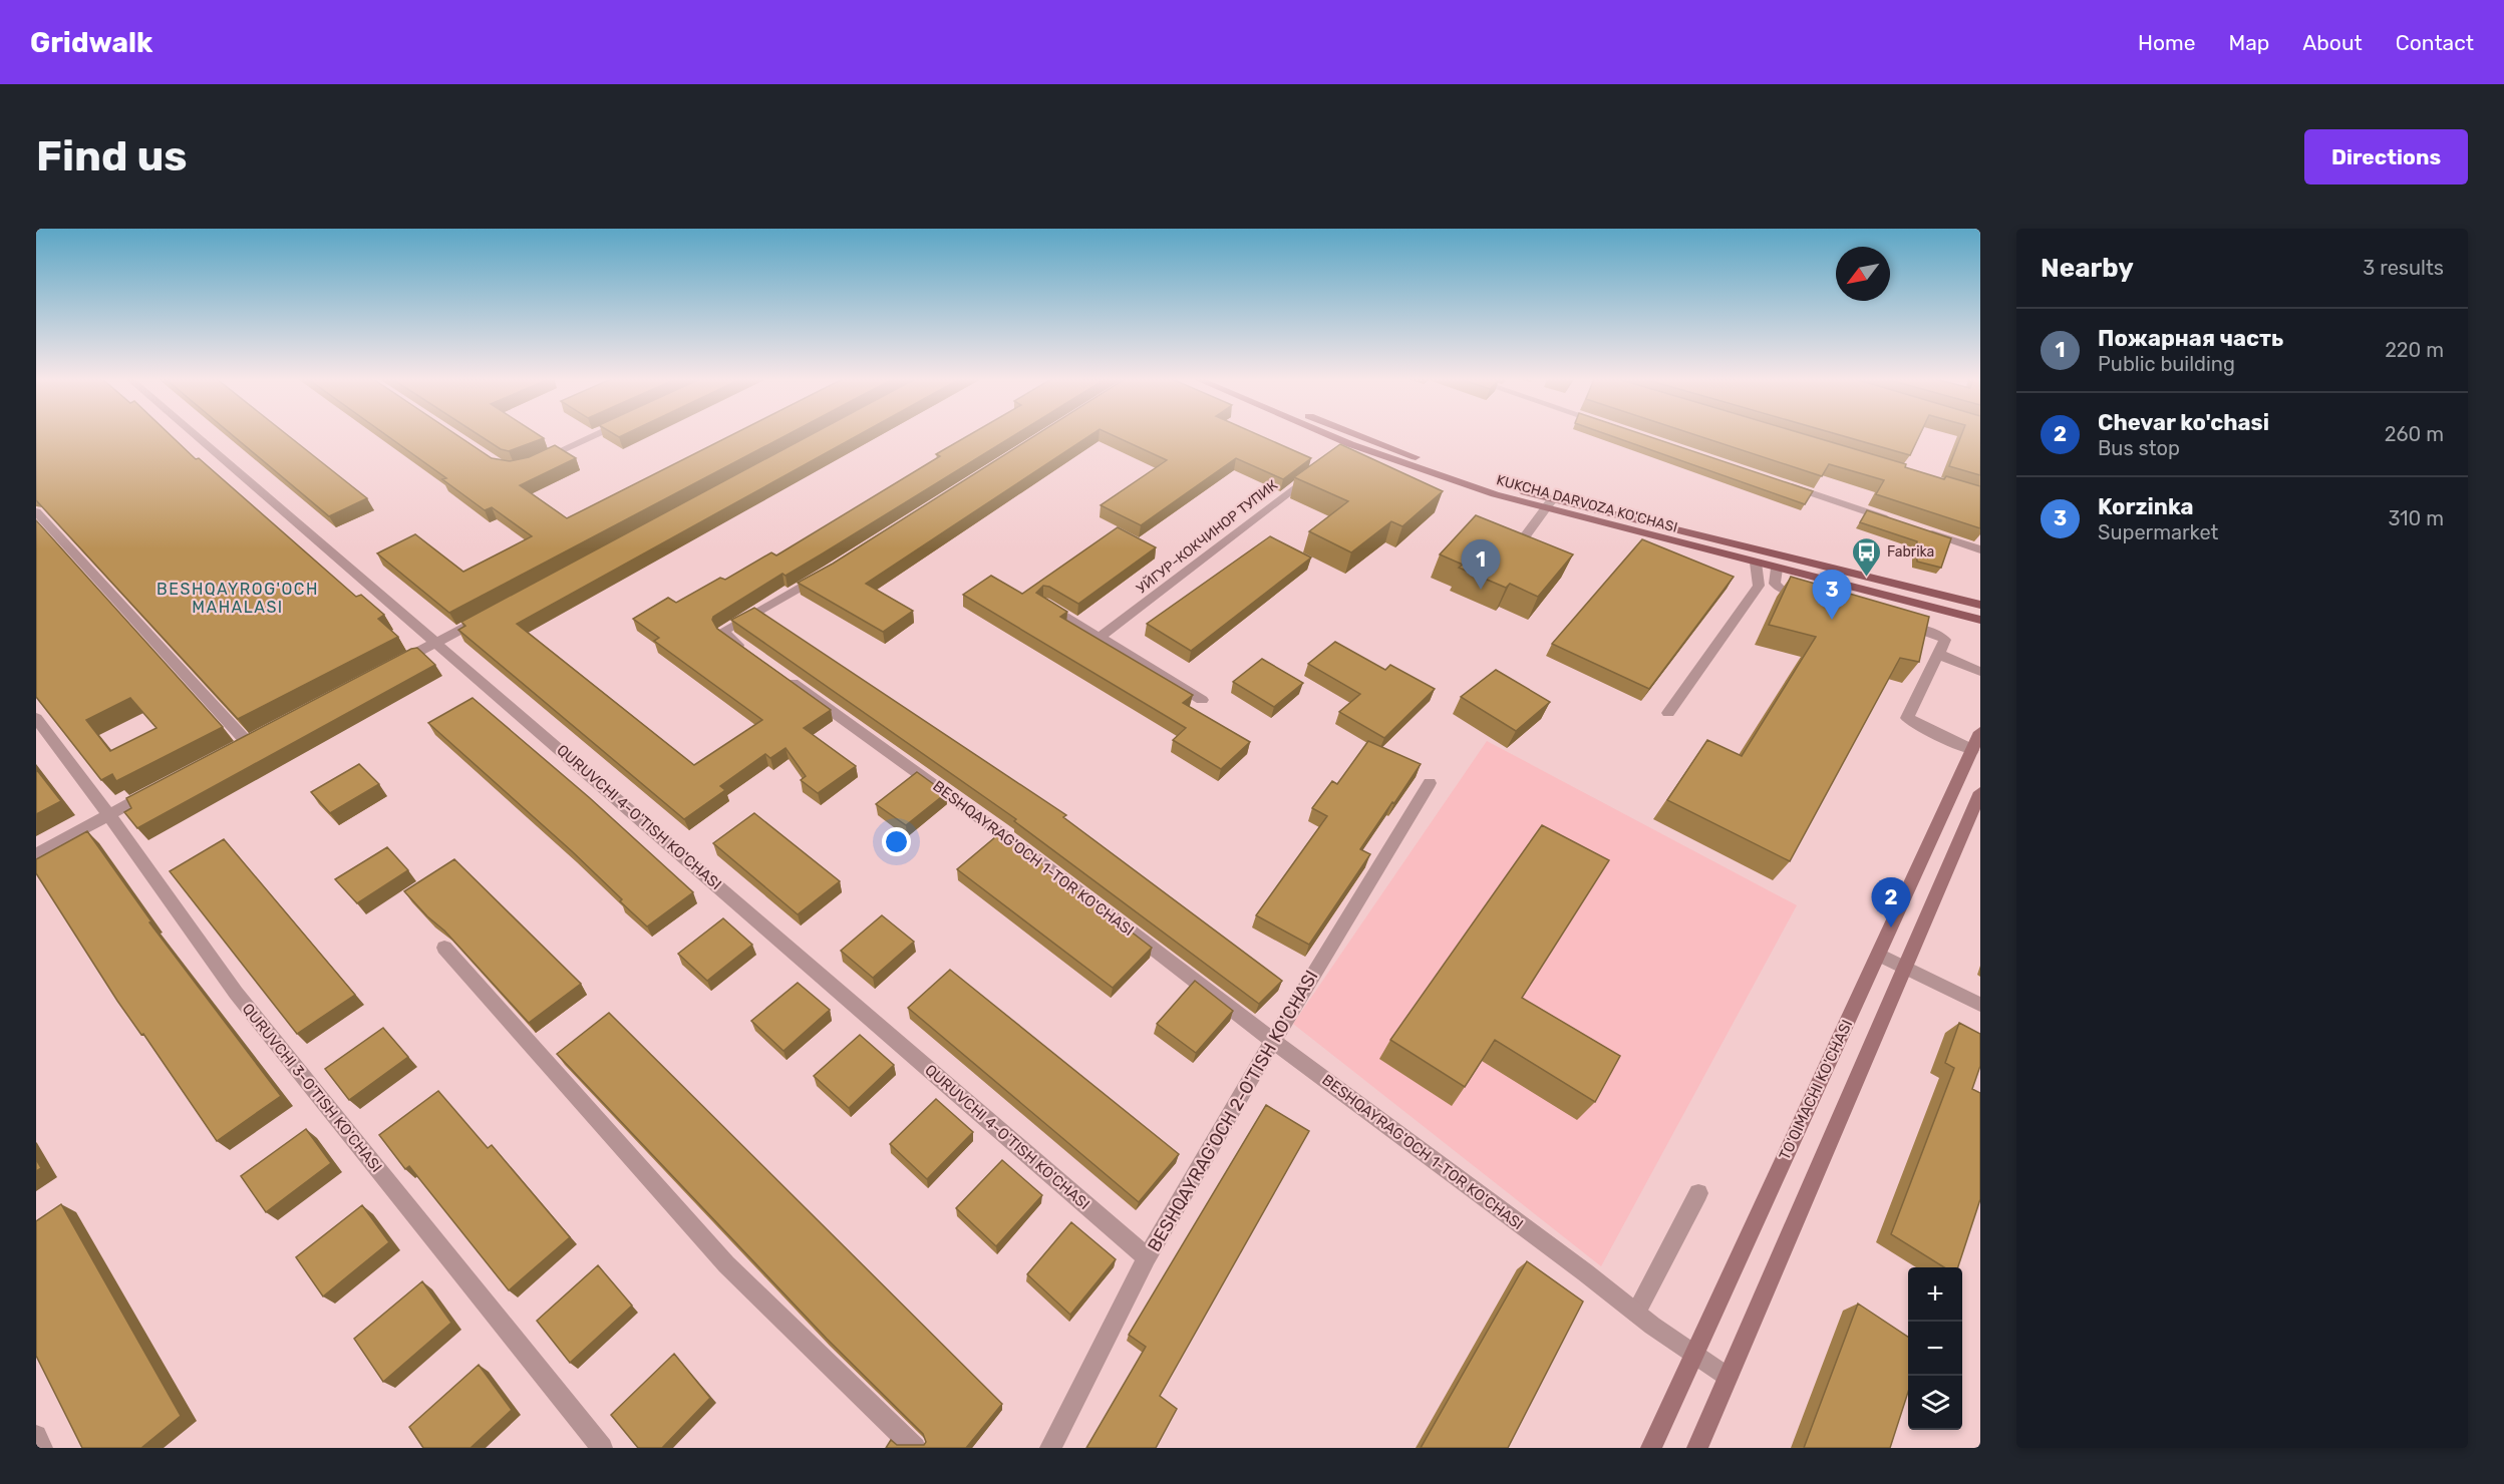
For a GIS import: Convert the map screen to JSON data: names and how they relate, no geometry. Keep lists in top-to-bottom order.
{
  "streets": {
    "main road": ["KUKCHA DARVOZA KO'CHASI", "TO'QIMACHI KO'CHASI"],
    "street": [
      "УЙГУР-КОКЧИНОР ТУПИК",
      "QURUVCHI 4-O'TISH KO'CHASI",
      "BESHQAYRAG'OCH 1-TOR KO'CHASI",
      "QURUVCHI 3-O'TISH KO'CHASI",
      "BESHQAYRAG'OCH 2-O'TISH KO'CHASI"
    ]
  },
  "crossings": [
    ["QURUVCHI 4-O'TISH KO'CHASI", "BESHQAYRAG'OCH 2-O'TISH KO'CHASI"],
    ["BESHQAYRAG'OCH 1-TOR KO'CHASI", "TO'QIMACHI KO'CHASI"],
    ["BESHQAYRAG'OCH 1-TOR KO'CHASI", "BESHQAYRAG'OCH 2-O'TISH KO'CHASI"]
  ],
  "districts": ["BESHQAYROG'OCH MAHALASI"],
  "places": {
    "bus stop": ["Fabrika"]
  },
  "north": "bottom left",
  "page": {
    "header": "Gridwalk",
    "nav": [
      "Home",
      "Map",
      "About",
      "Contact"
    ],
    "buttons": "Directions",
    "title": "Find us",
    "heading": ["Nearby", "3 results"],
    "list": [
      {
        "mark": "1",
        "name": "Пожарная часть",
        "note": "Public building",
        "value": "220 m"
      },
      {
        "mark": "2",
        "name": "Chevar ko'chasi",
        "note": "Bus stop",
        "value": "260 m"
      },
      {
        "mark": "3",
        "name": "Korzinka",
        "note": "Supermarket",
        "value": "310 m"
      }
    ],
    "pins": ["1", "3", "2"],
    "map_buttons": ["+", "−"]
  }
}
